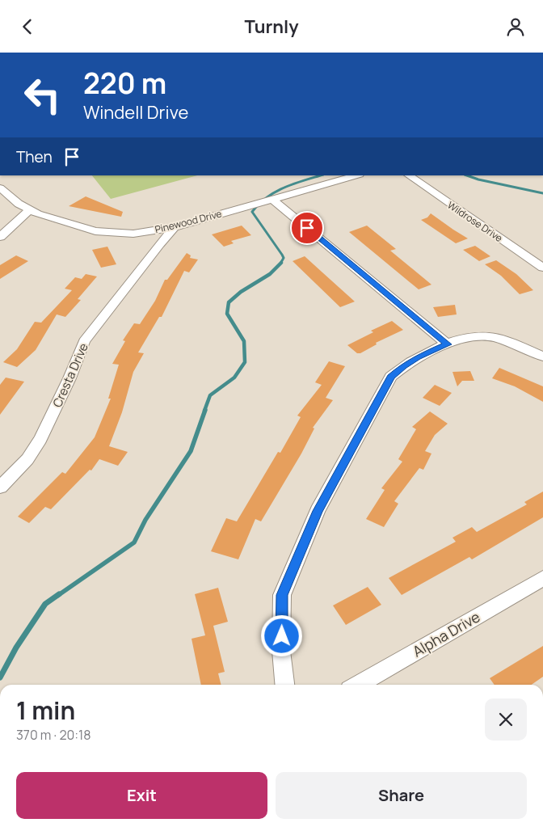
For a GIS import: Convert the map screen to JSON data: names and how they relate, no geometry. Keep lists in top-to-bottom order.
{
  "streets": {
    "street": [
      "Pinewood Drive",
      "Wildrose Drive",
      "Cresta Drive",
      "Alpha Drive"
    ]
  },
  "crossings": [
    ["Pinewood Drive", "Cresta Drive"]
  ],
  "page": {
    "header": "Turnly",
    "turn": ["220 m", "Windell Drive"],
    "then": "Then",
    "heading": ["1 min", "370 m · 20:18"],
    "buttons": ["Exit", "Share"]
  }
}
